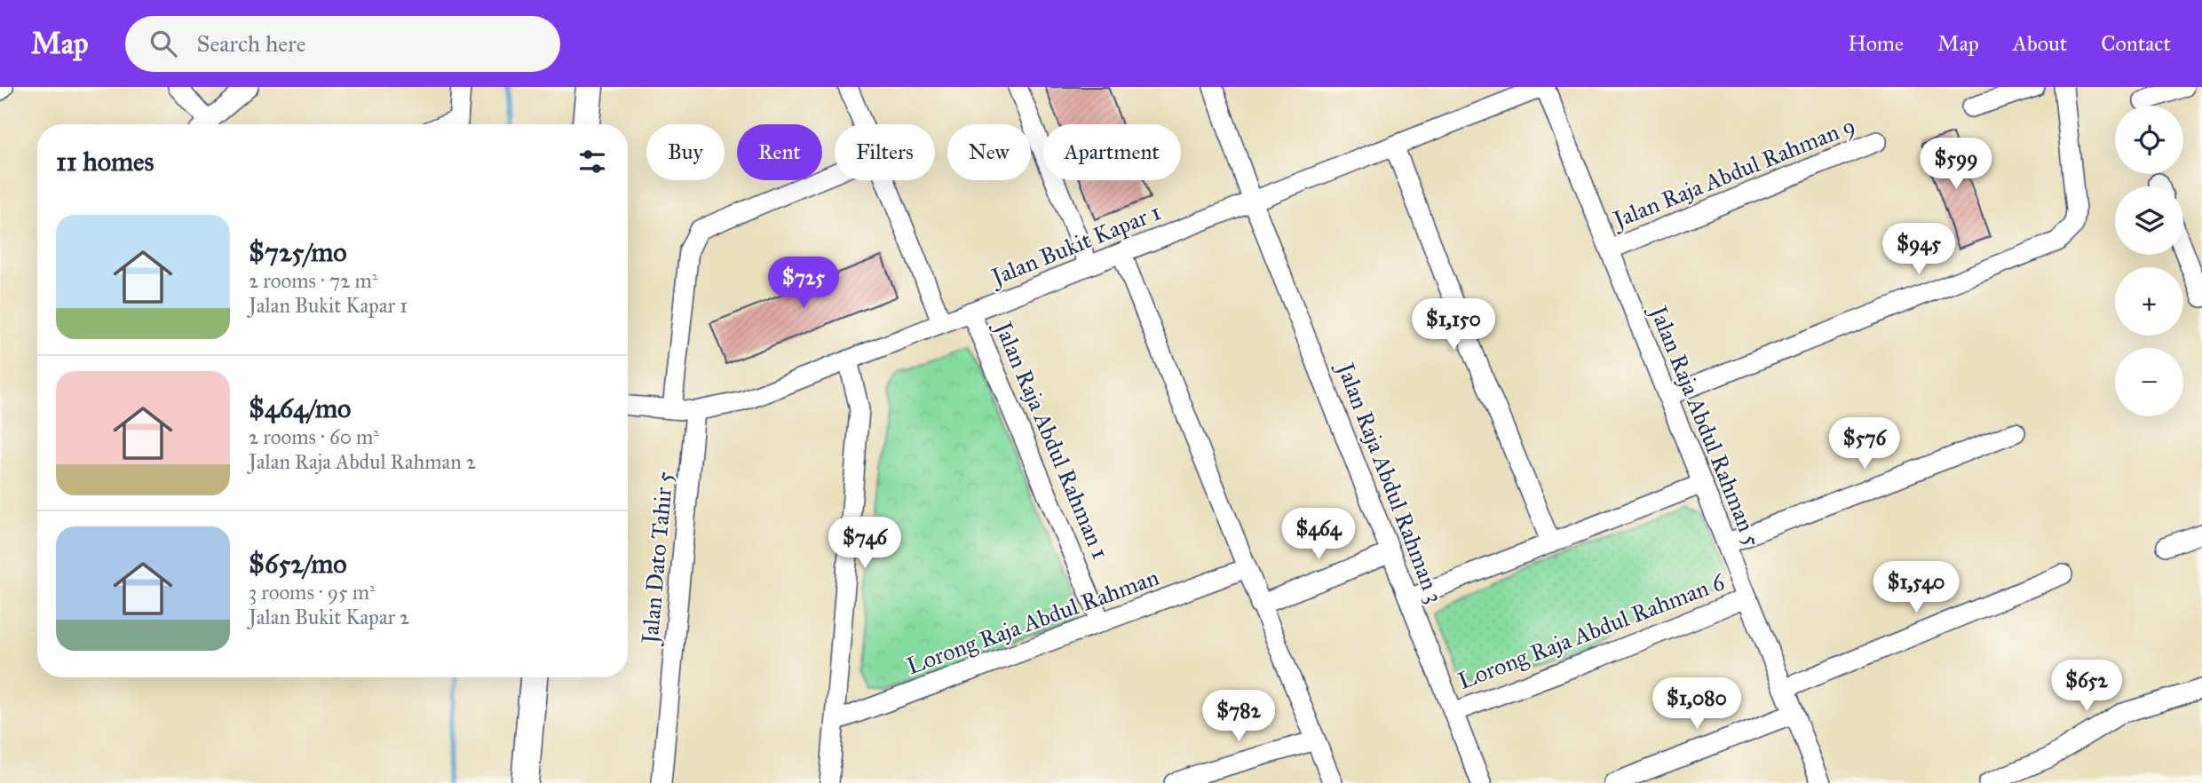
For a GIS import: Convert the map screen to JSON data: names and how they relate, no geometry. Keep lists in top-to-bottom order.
{
  "streets": {
    "street": [
      "Jalan Raja Abdul Rahman 9",
      "Jalan Bukit Kapar 1",
      "Jalan Raja Abdul Rahman 5",
      "Jalan Raja Abdul Rahman 1",
      "Jalan Raja Abdul Rahman 3",
      "Jalan Dato Tahir 5",
      "Lorong Raja Abdul Rahman",
      "Lorong Raja Abdul Rahman 6"
    ]
  },
  "crossings": [
    ["Jalan Raja Abdul Rahman 9", "Jalan Raja Abdul Rahman 5"],
    ["Jalan Bukit Kapar 1", "Jalan Raja Abdul Rahman 5"],
    ["Jalan Bukit Kapar 1", "Jalan Raja Abdul Rahman 1"],
    ["Jalan Bukit Kapar 1", "Jalan Raja Abdul Rahman 3"],
    ["Jalan Bukit Kapar 1", "Jalan Dato Tahir 5"],
    ["Jalan Raja Abdul Rahman 5", "Lorong Raja Abdul Rahman 6"],
    ["Jalan Raja Abdul Rahman 1", "Lorong Raja Abdul Rahman"],
    ["Jalan Raja Abdul Rahman 3", "Lorong Raja Abdul Rahman 6"]
  ],
  "page": {
    "header": "Map",
    "search": "Search here",
    "nav": [
      "Home",
      "Map",
      "About",
      "Contact"
    ],
    "map_buttons": ["+", "−"],
    "chip": [
      "Buy",
      "Rent",
      "Filters",
      "New",
      "Apartment"
    ],
    "heading": "11 homes",
    "price": [
      "$599",
      "$945",
      "$725",
      "$1,150",
      "$576",
      "$464",
      "$746",
      "$1,540",
      "$652",
      "$1,080",
      "$782"
    ],
    "list": [
      {
        "name": "$725/mo",
        "note": "2 rooms · 72 m² · Jalan Bukit Kapar 1"
      },
      {
        "name": "$464/mo",
        "note": "2 rooms · 60 m² · Jalan Raja Abdul Rahman 2"
      },
      {
        "name": "$652/mo",
        "note": "3 rooms · 95 m² · Jalan Bukit Kapar 2"
      }
    ]
  }
}
